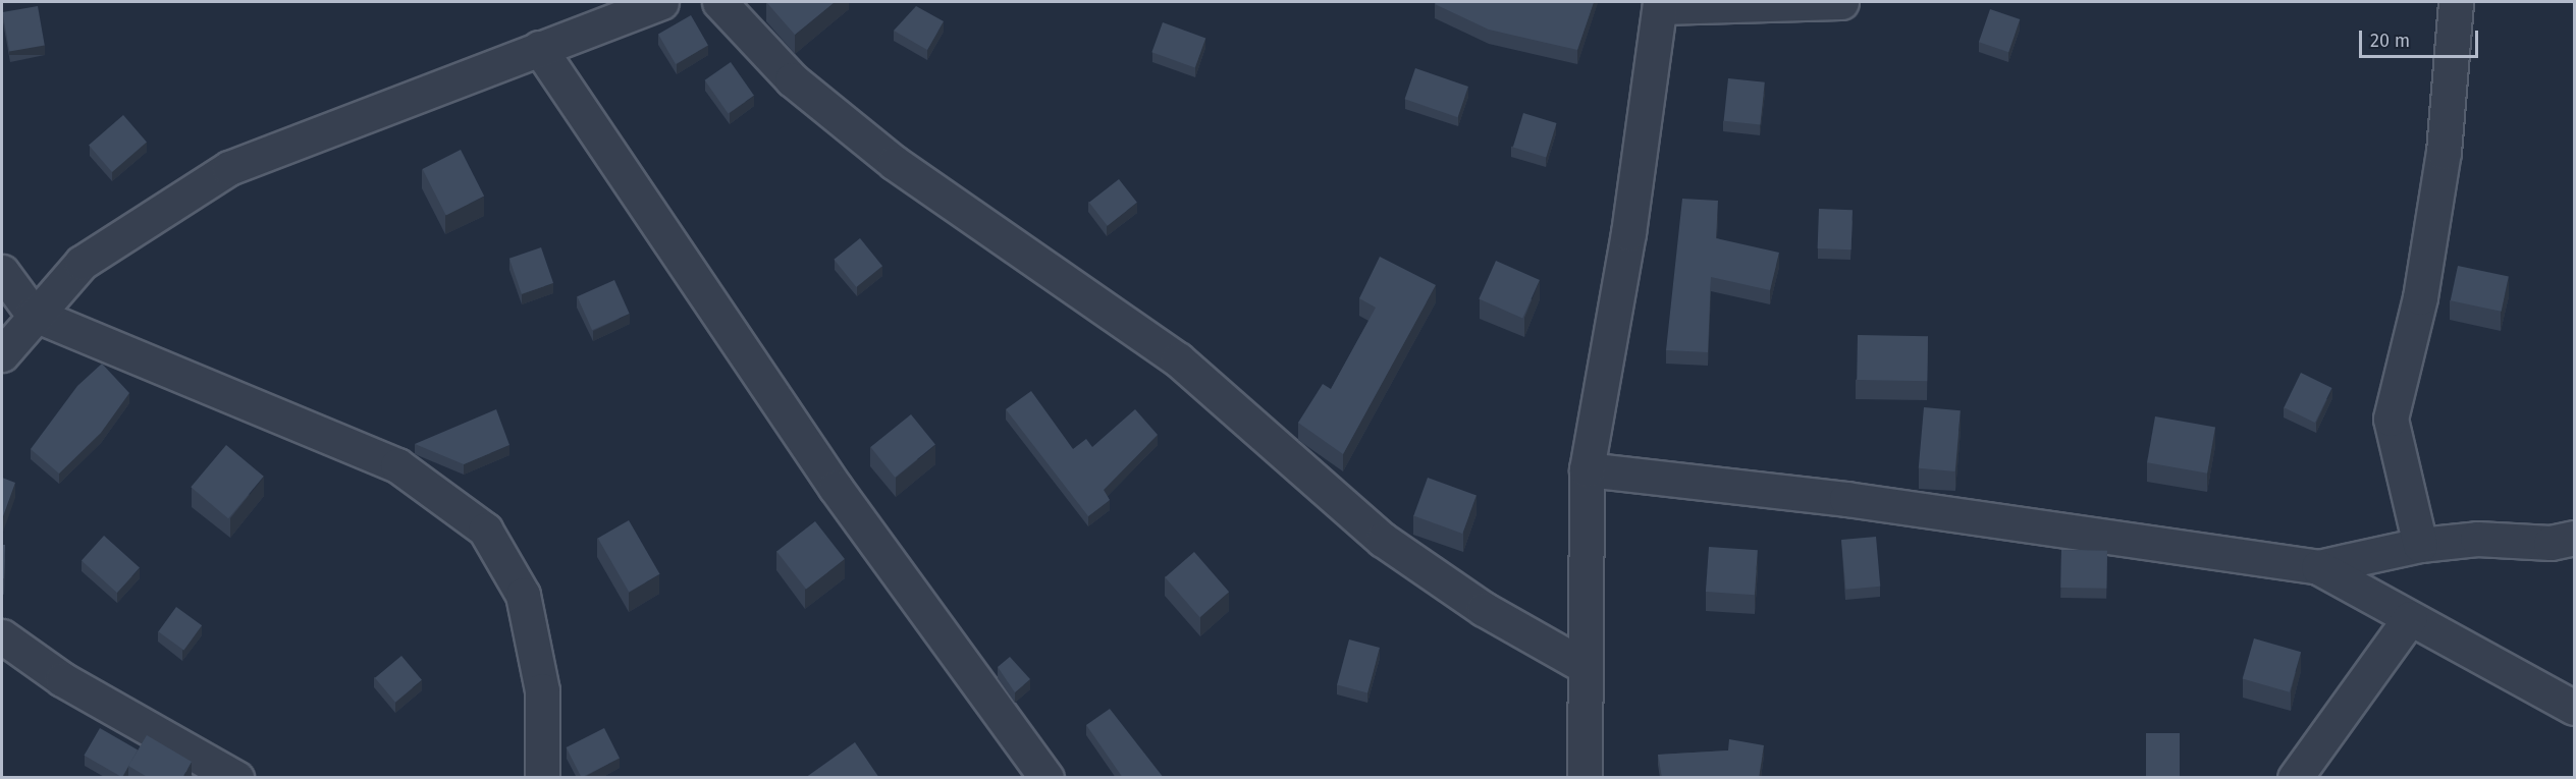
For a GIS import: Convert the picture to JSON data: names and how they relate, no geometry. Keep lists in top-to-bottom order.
{
  "scale_bar": "20 m"
}
